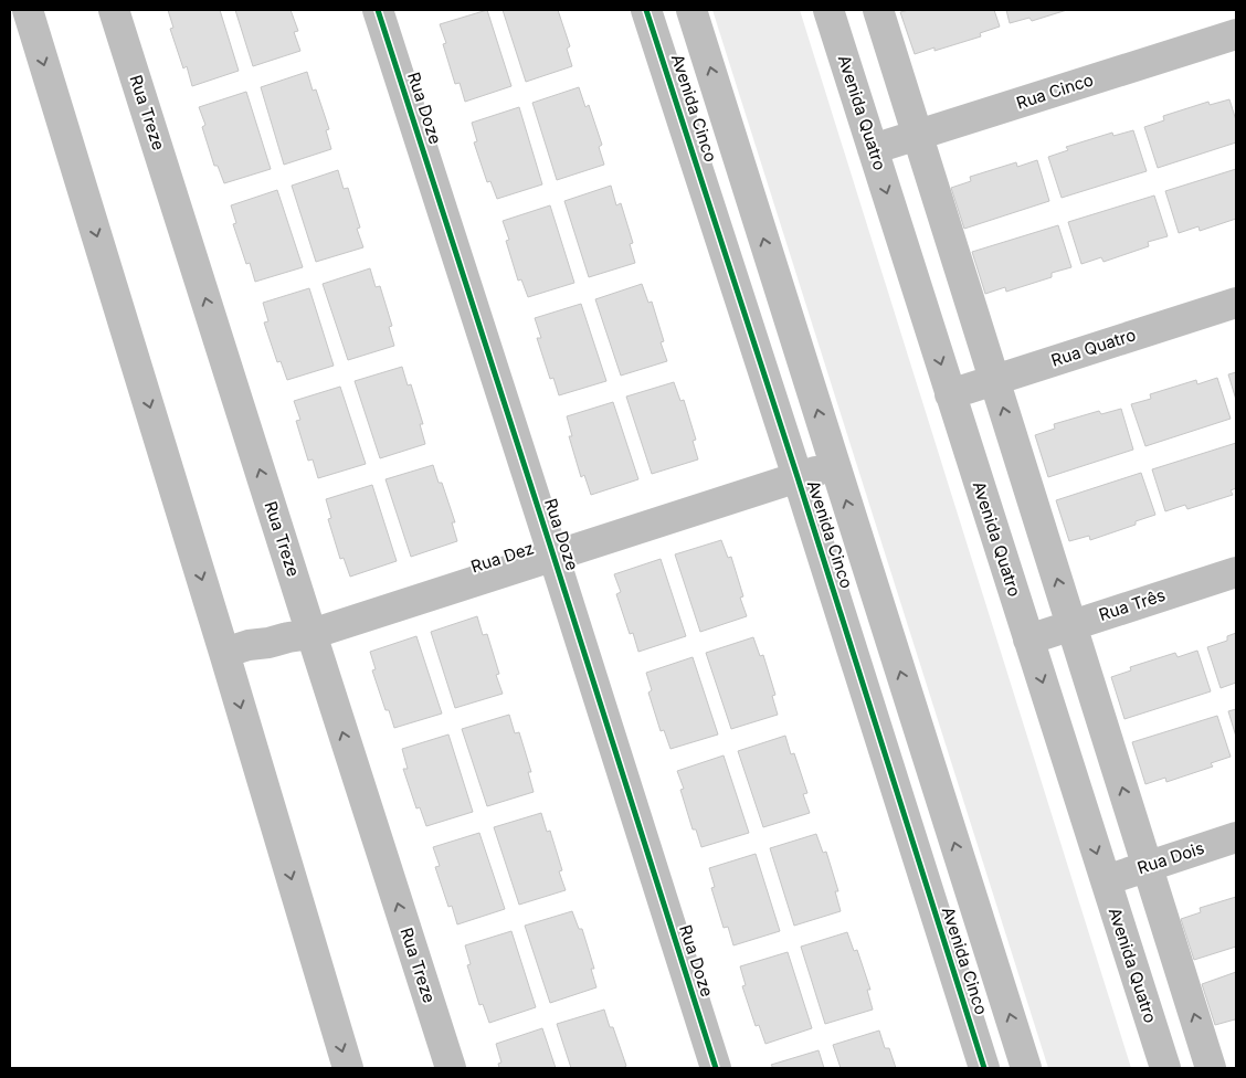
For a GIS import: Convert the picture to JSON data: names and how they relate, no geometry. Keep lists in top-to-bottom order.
{
  "streets": {
    "street": [
      "Rua Cinco",
      "Rua Doze",
      "Avenida Cinco",
      "Rua Treze",
      "Avenida Quatro",
      "Rua Quatro",
      "Rua Dez",
      "Rua Três",
      "Rua Dois"
    ]
  },
  "crossings": [
    ["Rua Cinco", "Avenida Quatro"],
    ["Rua Doze", "Rua Dez"],
    ["Avenida Cinco", "Rua Dez"],
    ["Rua Treze", "Rua Dez"],
    ["Avenida Quatro", "Rua Quatro"],
    ["Avenida Quatro", "Rua Três"],
    ["Avenida Quatro", "Rua Dois"]
  ]
}
